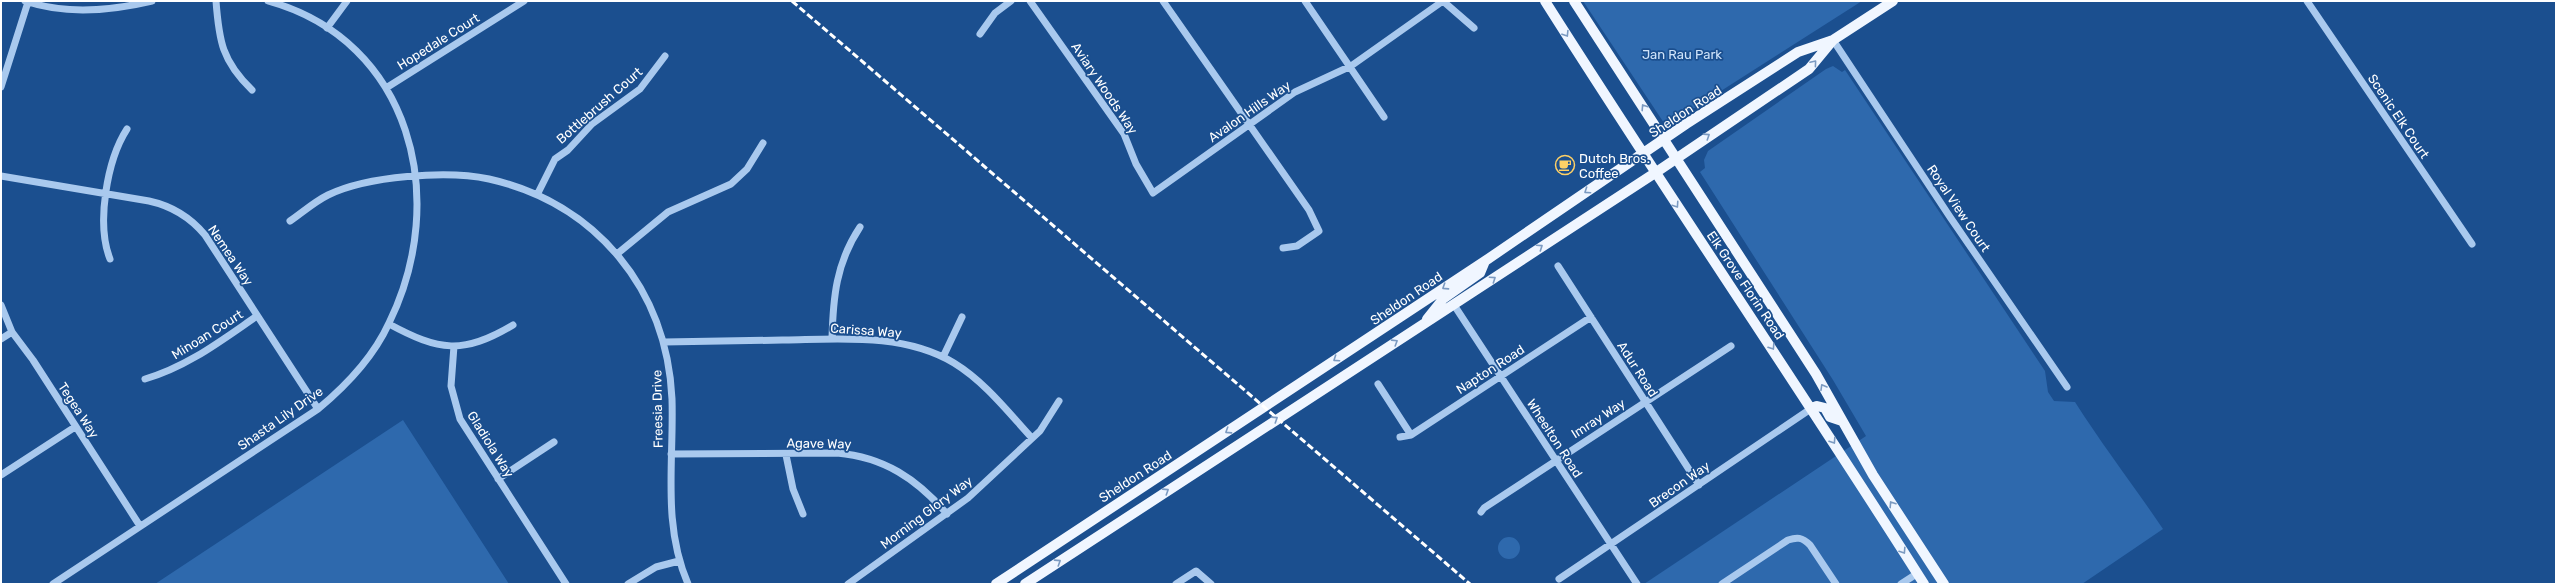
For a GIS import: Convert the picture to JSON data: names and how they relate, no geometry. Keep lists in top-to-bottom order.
{
  "streets": {
    "main road": ["Sheldon Road", "Elk Grove Florin Road"],
    "street": [
      "Hopedale Court",
      "Aviary Woods Way",
      "Bottlebrush Court",
      "Avalon Hills Way",
      "Scenic Elk Court",
      "Royal View Court",
      "Nemea Way",
      "Carissa Way",
      "Minoan Court",
      "Napton Road",
      "Adur Road",
      "Freesia Drive",
      "Tegea Way",
      "Shasta Lily Drive",
      "Imray Way",
      "Wheelton Road",
      "Agave Way",
      "Gladiola Way",
      "Brecon Way",
      "Morning Glory Way"
    ]
  },
  "crossings": [
    ["Hopedale Court", "Shasta Lily Drive"],
    ["Aviary Woods Way", "Avalon Hills Way"],
    ["Bottlebrush Court", "Freesia Drive"],
    ["Sheldon Road", "Royal View Court"],
    ["Sheldon Road", "Elk Grove Florin Road"],
    ["Sheldon Road", "Wheelton Road"],
    ["Nemea Way", "Minoan Court"],
    ["Nemea Way", "Shasta Lily Drive"],
    ["Elk Grove Florin Road", "Brecon Way"],
    ["Carissa Way", "Freesia Drive"],
    ["Carissa Way", "Morning Glory Way"],
    ["Napton Road", "Adur Road"],
    ["Napton Road", "Wheelton Road"],
    ["Adur Road", "Imray Way"],
    ["Adur Road", "Brecon Way"],
    ["Freesia Drive", "Shasta Lily Drive"],
    ["Freesia Drive", "Agave Way"],
    ["Tegea Way", "Shasta Lily Drive"],
    ["Imray Way", "Wheelton Road"],
    ["Wheelton Road", "Brecon Way"],
    ["Agave Way", "Morning Glory Way"]
  ],
  "parks": ["Jan Rau Park"],
  "places": {
    "cafe": ["Dutch Bros. Coffee"]
  }
}
